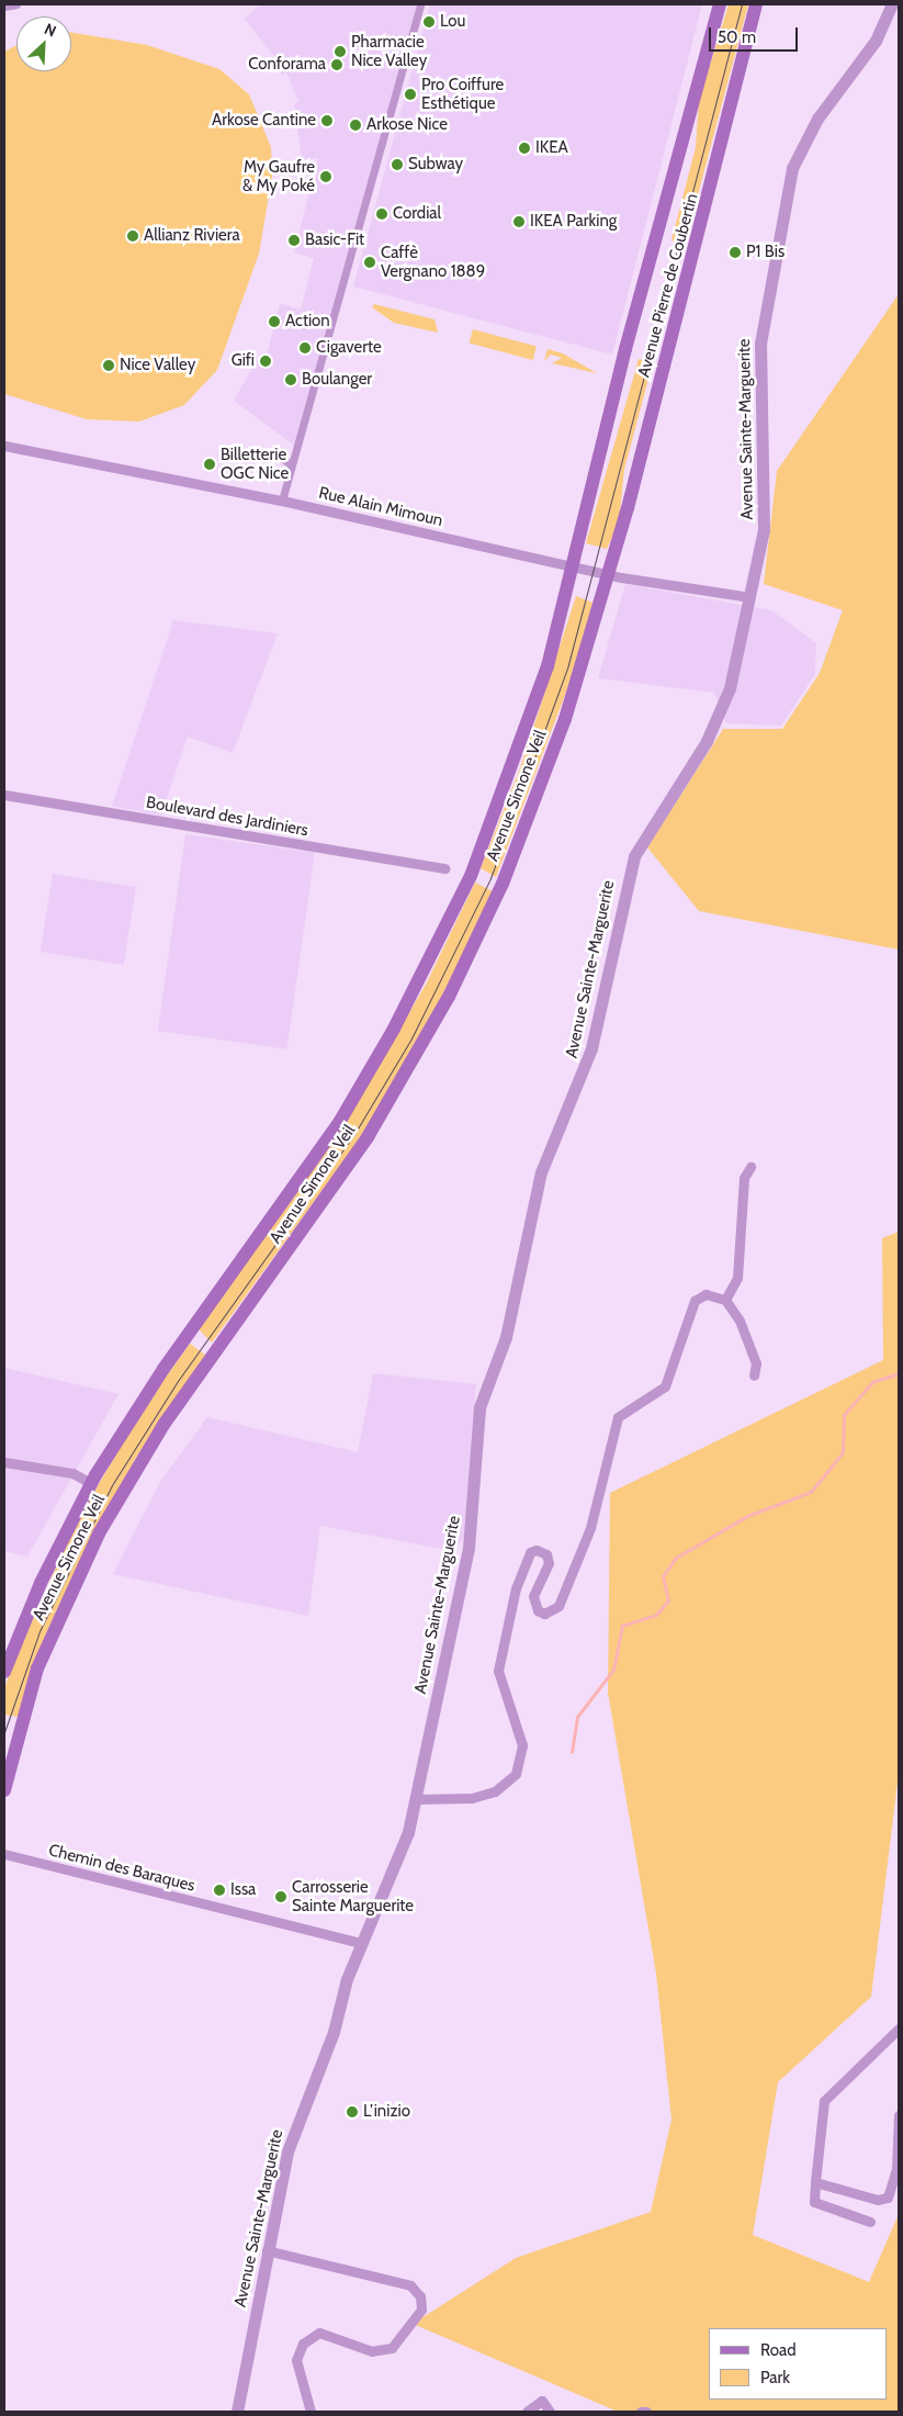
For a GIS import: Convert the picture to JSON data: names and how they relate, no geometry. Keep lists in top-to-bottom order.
{
  "streets": {
    "main road": ["Avenue Pierre de Coubertin", "Avenue Simone Veil"],
    "street": [
      "Avenue Sainte-Marguerite",
      "Rue Alain Mimoun",
      "Boulevard des Jardiniers",
      "Chemin des Baraques"
    ]
  },
  "crossings": [
    ["Avenue Pierre de Coubertin", "Rue Alain Mimoun"],
    ["Avenue Pierre de Coubertin", "Avenue Simone Veil"],
    ["Avenue Sainte-Marguerite", "Rue Alain Mimoun"],
    ["Avenue Sainte-Marguerite", "Chemin des Baraques"],
    ["Rue Alain Mimoun", "Avenue Simone Veil"]
  ],
  "places": [
    "Lou",
    "Pharmacie Nice Valley",
    "Conforama",
    "Pro Coiffure Esthétique",
    "Arkose Cantine",
    "Arkose Nice",
    "IKEA",
    "Subway",
    "My Gaufre & My Poké",
    "Cordial",
    "IKEA Parking",
    "Allianz Riviera",
    "Basic-Fit",
    "P1 Bis",
    "Caffè Vergnano 1889",
    "Action",
    "Cigaverte",
    "Gifi",
    "Nice Valley",
    "Boulanger",
    "Billetterie OGC Nice",
    "Issa",
    "Carrosserie Sainte Marguerite",
    "L’inizio"
  ],
  "legend": ["Road", "Park"],
  "scale_bar": "50 m",
  "north": "top right"
}
